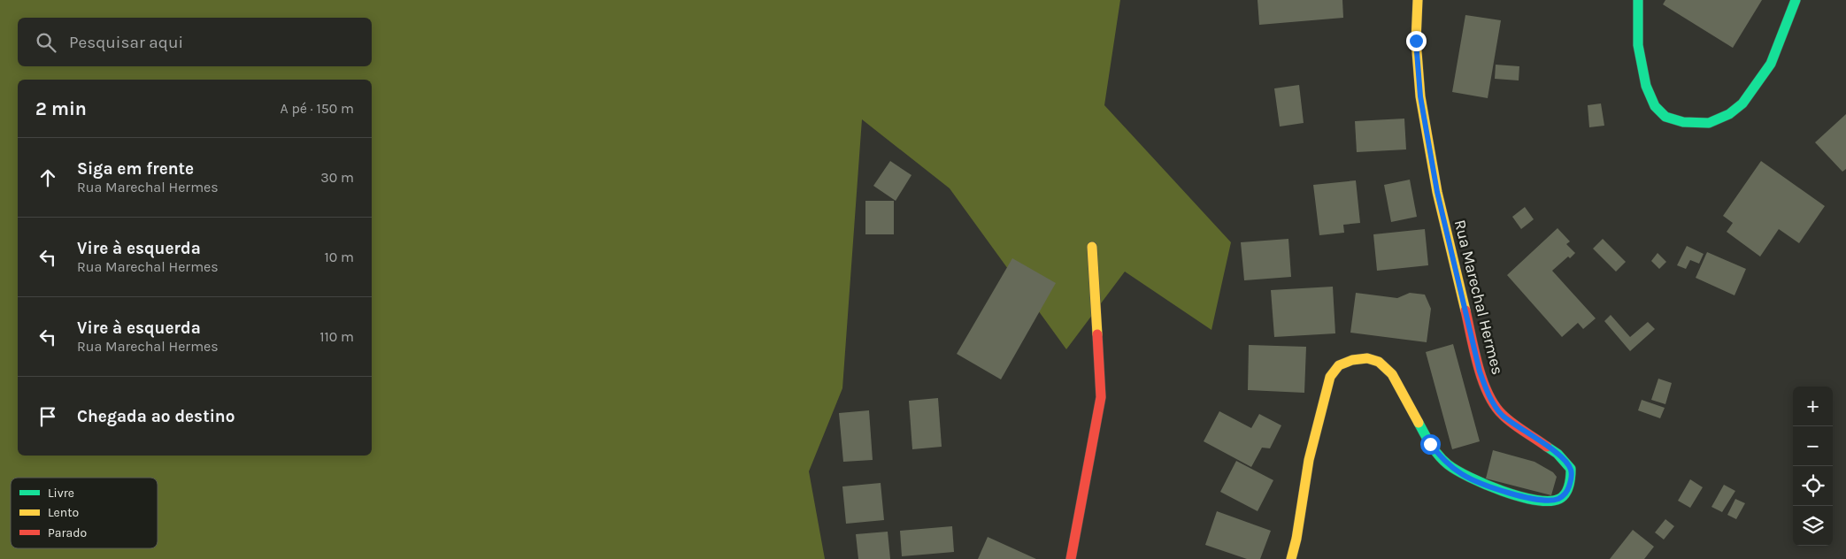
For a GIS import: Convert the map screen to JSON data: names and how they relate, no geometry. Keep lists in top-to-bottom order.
{
  "streets": {
    "street": ["Rua Marechal Hermes"]
  },
  "legend": ["Livre", "Lento", "Parado"],
  "page": {
    "search": "Pesquisar aqui",
    "heading": ["2 min", "A pé · 150 m"],
    "list": [
      ["Siga em frente", "Rua Marechal Hermes", "30 m"],
      ["Vire à esquerda", "Rua Marechal Hermes", "10 m"],
      ["Vire à esquerda", "Rua Marechal Hermes", "110 m"],
      "Chegada ao destino"
    ],
    "map_buttons": ["+", "−"]
  }
}
